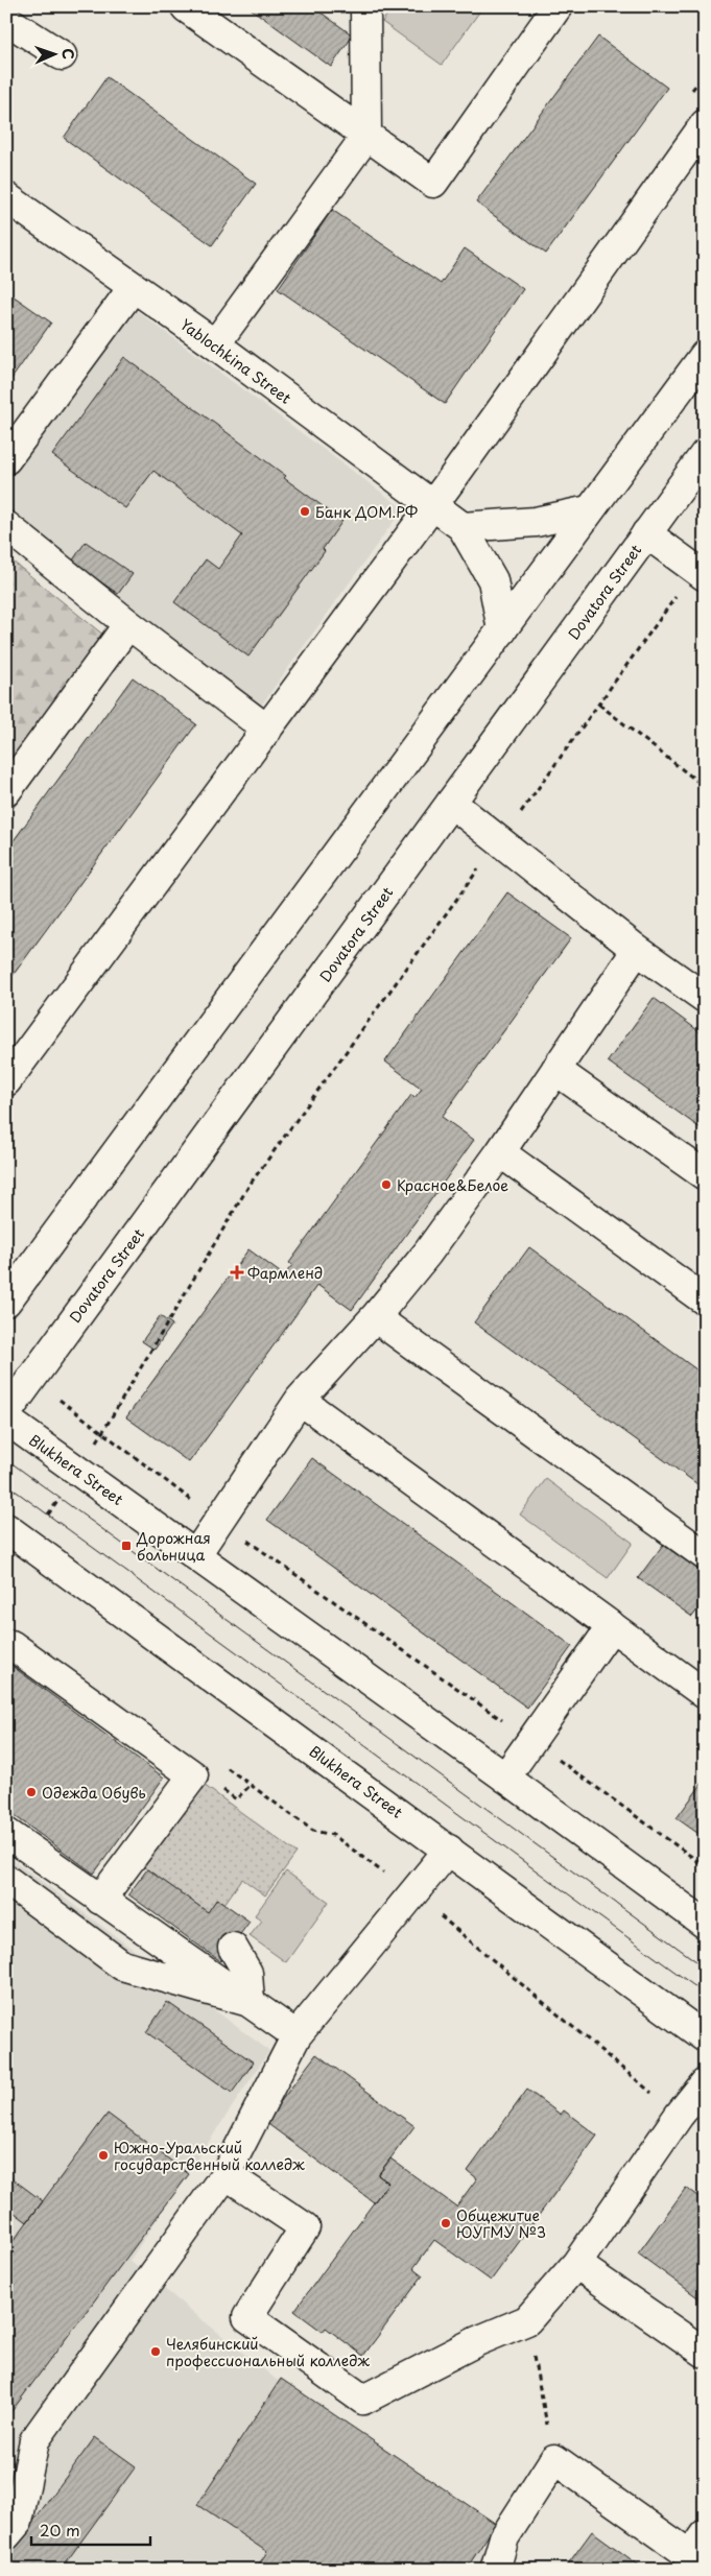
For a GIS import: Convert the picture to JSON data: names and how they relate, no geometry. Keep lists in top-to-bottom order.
{
  "streets": {
    "main road": ["Yablochkina Street", "Dovatora Street", "Blukhera Street"]
  },
  "places": {
    "other": [
      "Банк ДОМ.РФ",
      "Красное&Белое",
      "Одежда Обувь",
      "Южно-Уральский государственный колледж",
      "Общежитие ЮУГМУ №3",
      "Челябинский профессиональный колледж"
    ],
    "health": ["Фармленд"],
    "transit": ["Дорожная больница"]
  },
  "scale_bar": "20 m",
  "north": "right"
}
